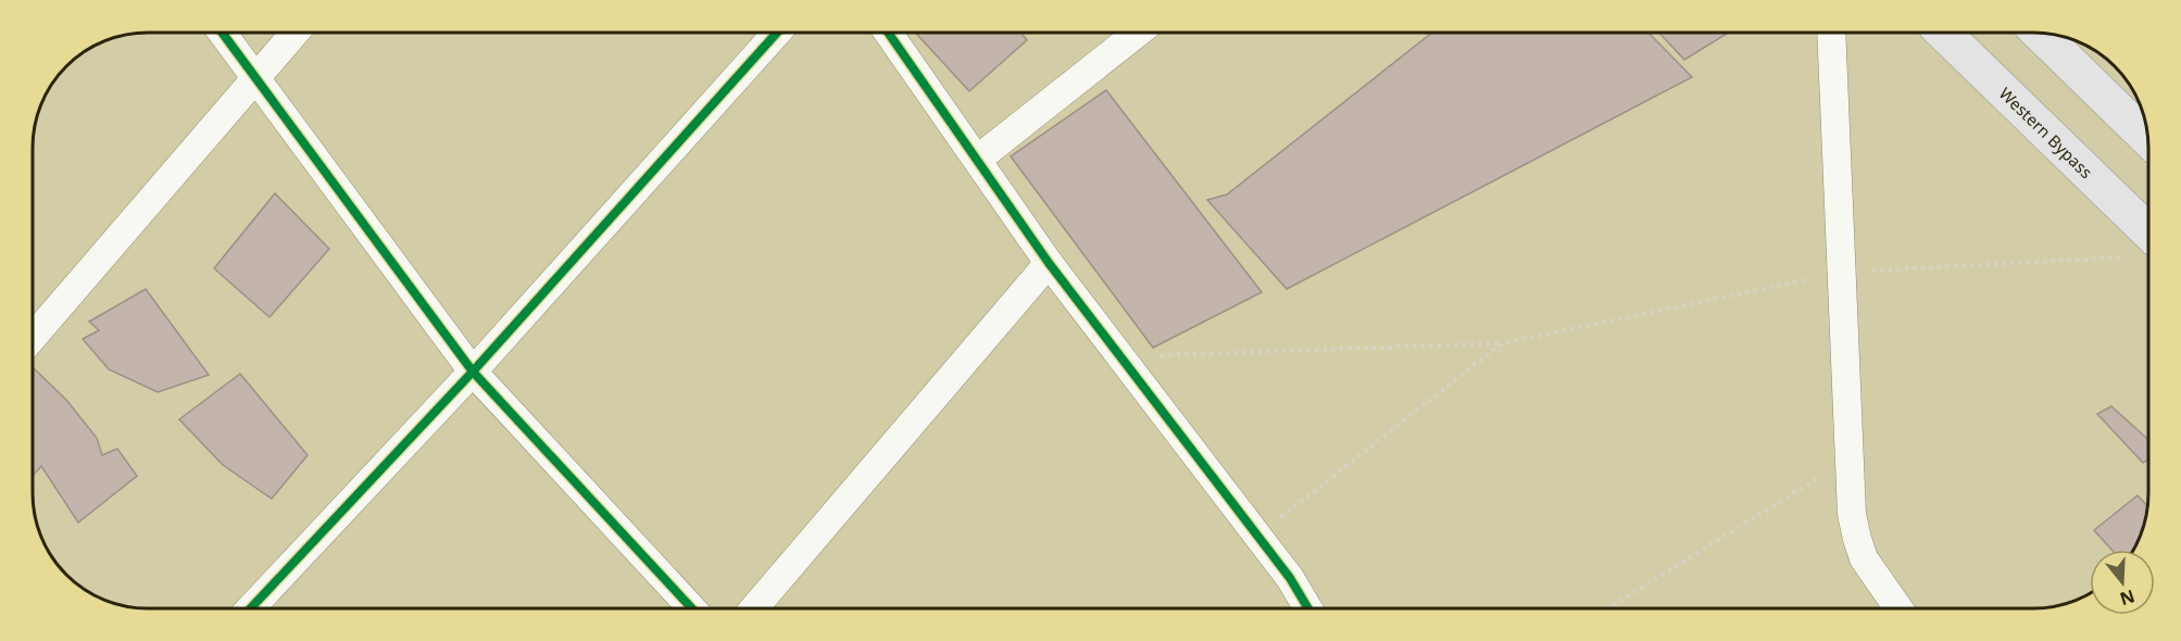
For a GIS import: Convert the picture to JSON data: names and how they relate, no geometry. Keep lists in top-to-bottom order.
{
  "streets": {
    "main road": ["Western Bypass"]
  },
  "north": "bottom"
}
